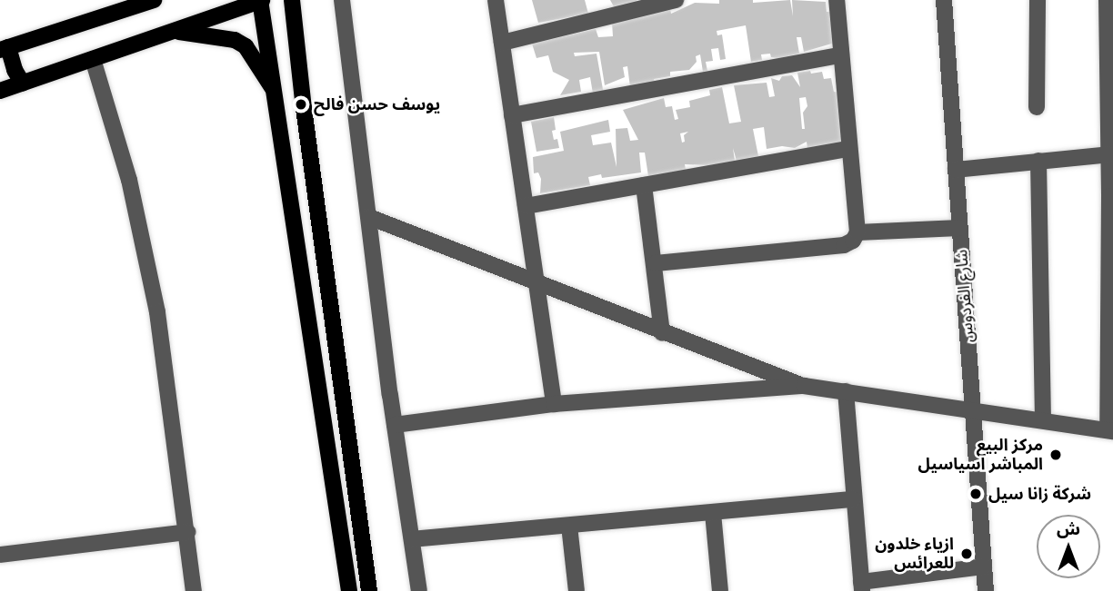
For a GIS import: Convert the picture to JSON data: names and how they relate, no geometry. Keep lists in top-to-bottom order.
{
  "streets": {
    "street": ["شارع الفردوس"]
  },
  "places": [
    "يوسف حسن فالح",
    "مركز البيع المباشر اسياسيل",
    "شركة زانا سيل",
    "ازياء خلدون للعرائس"
  ],
  "north": "top"
}
